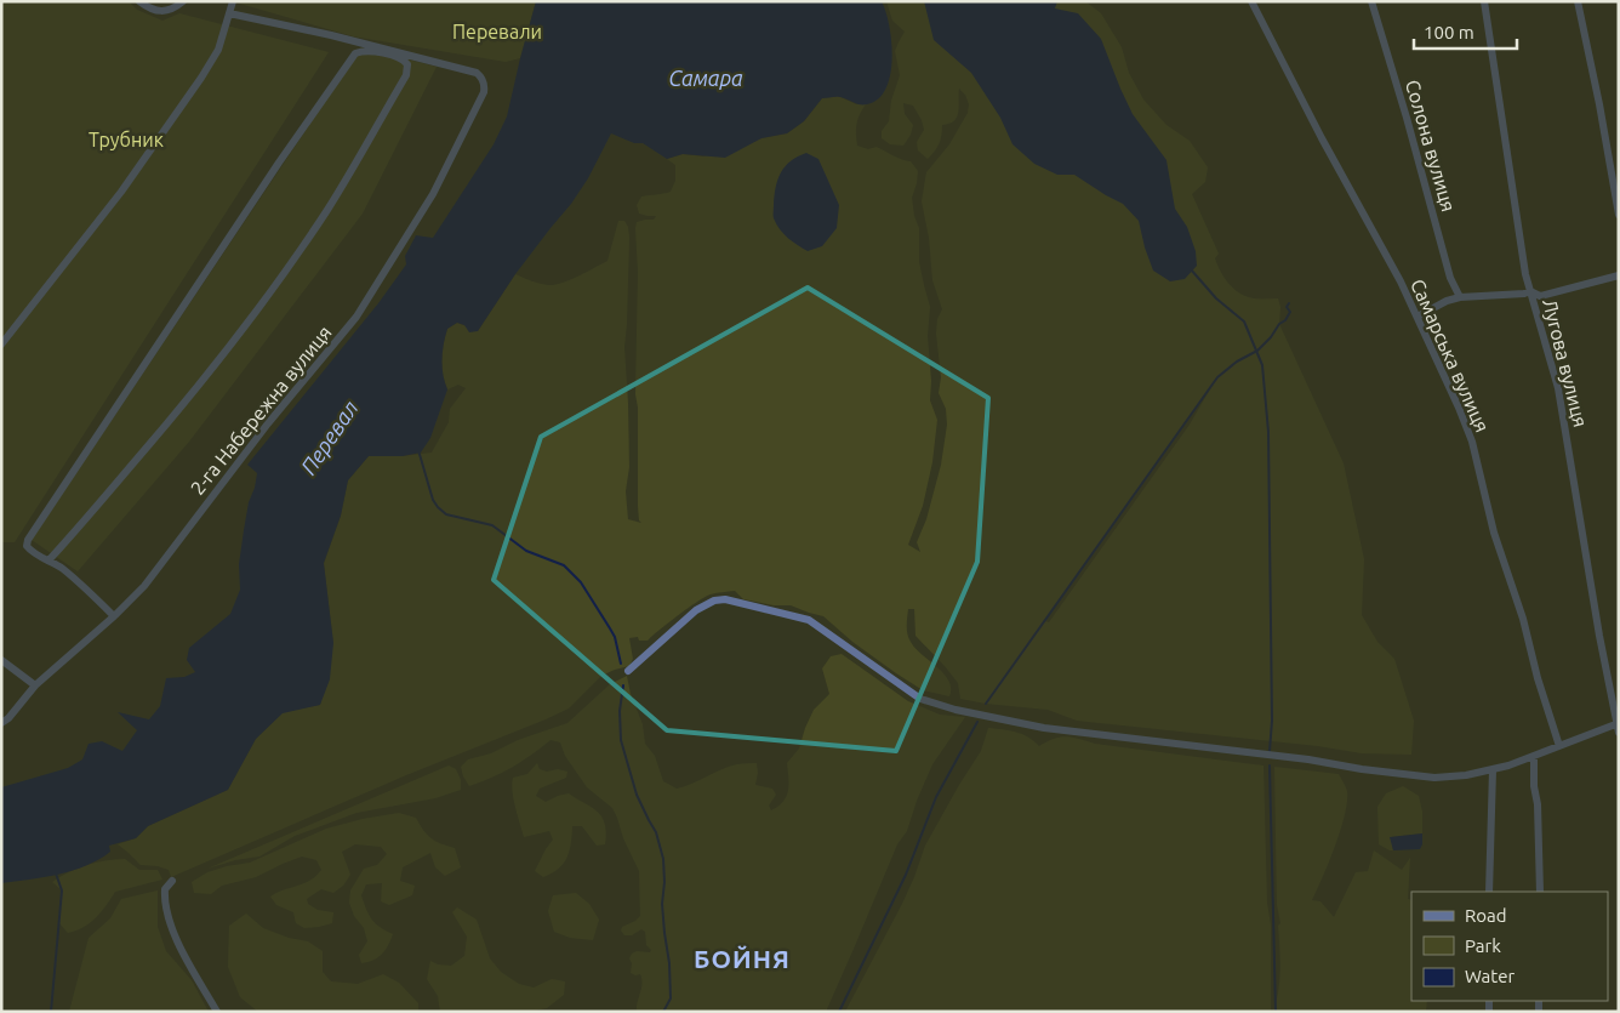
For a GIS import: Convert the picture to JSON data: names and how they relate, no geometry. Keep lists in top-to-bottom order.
{
  "streets": {
    "street": [
      "Солона вулиця",
      "Самарська вулиця",
      "Лугова вулиця",
      "2-га Набережна вулиця"
    ]
  },
  "districts": ["БОЙНЯ"],
  "water": ["Самара", "Перевал"],
  "parks": ["Перевали", "Трубник"],
  "legend": ["Road", "Park", "Water"],
  "scale_bar": "100 m"
}
